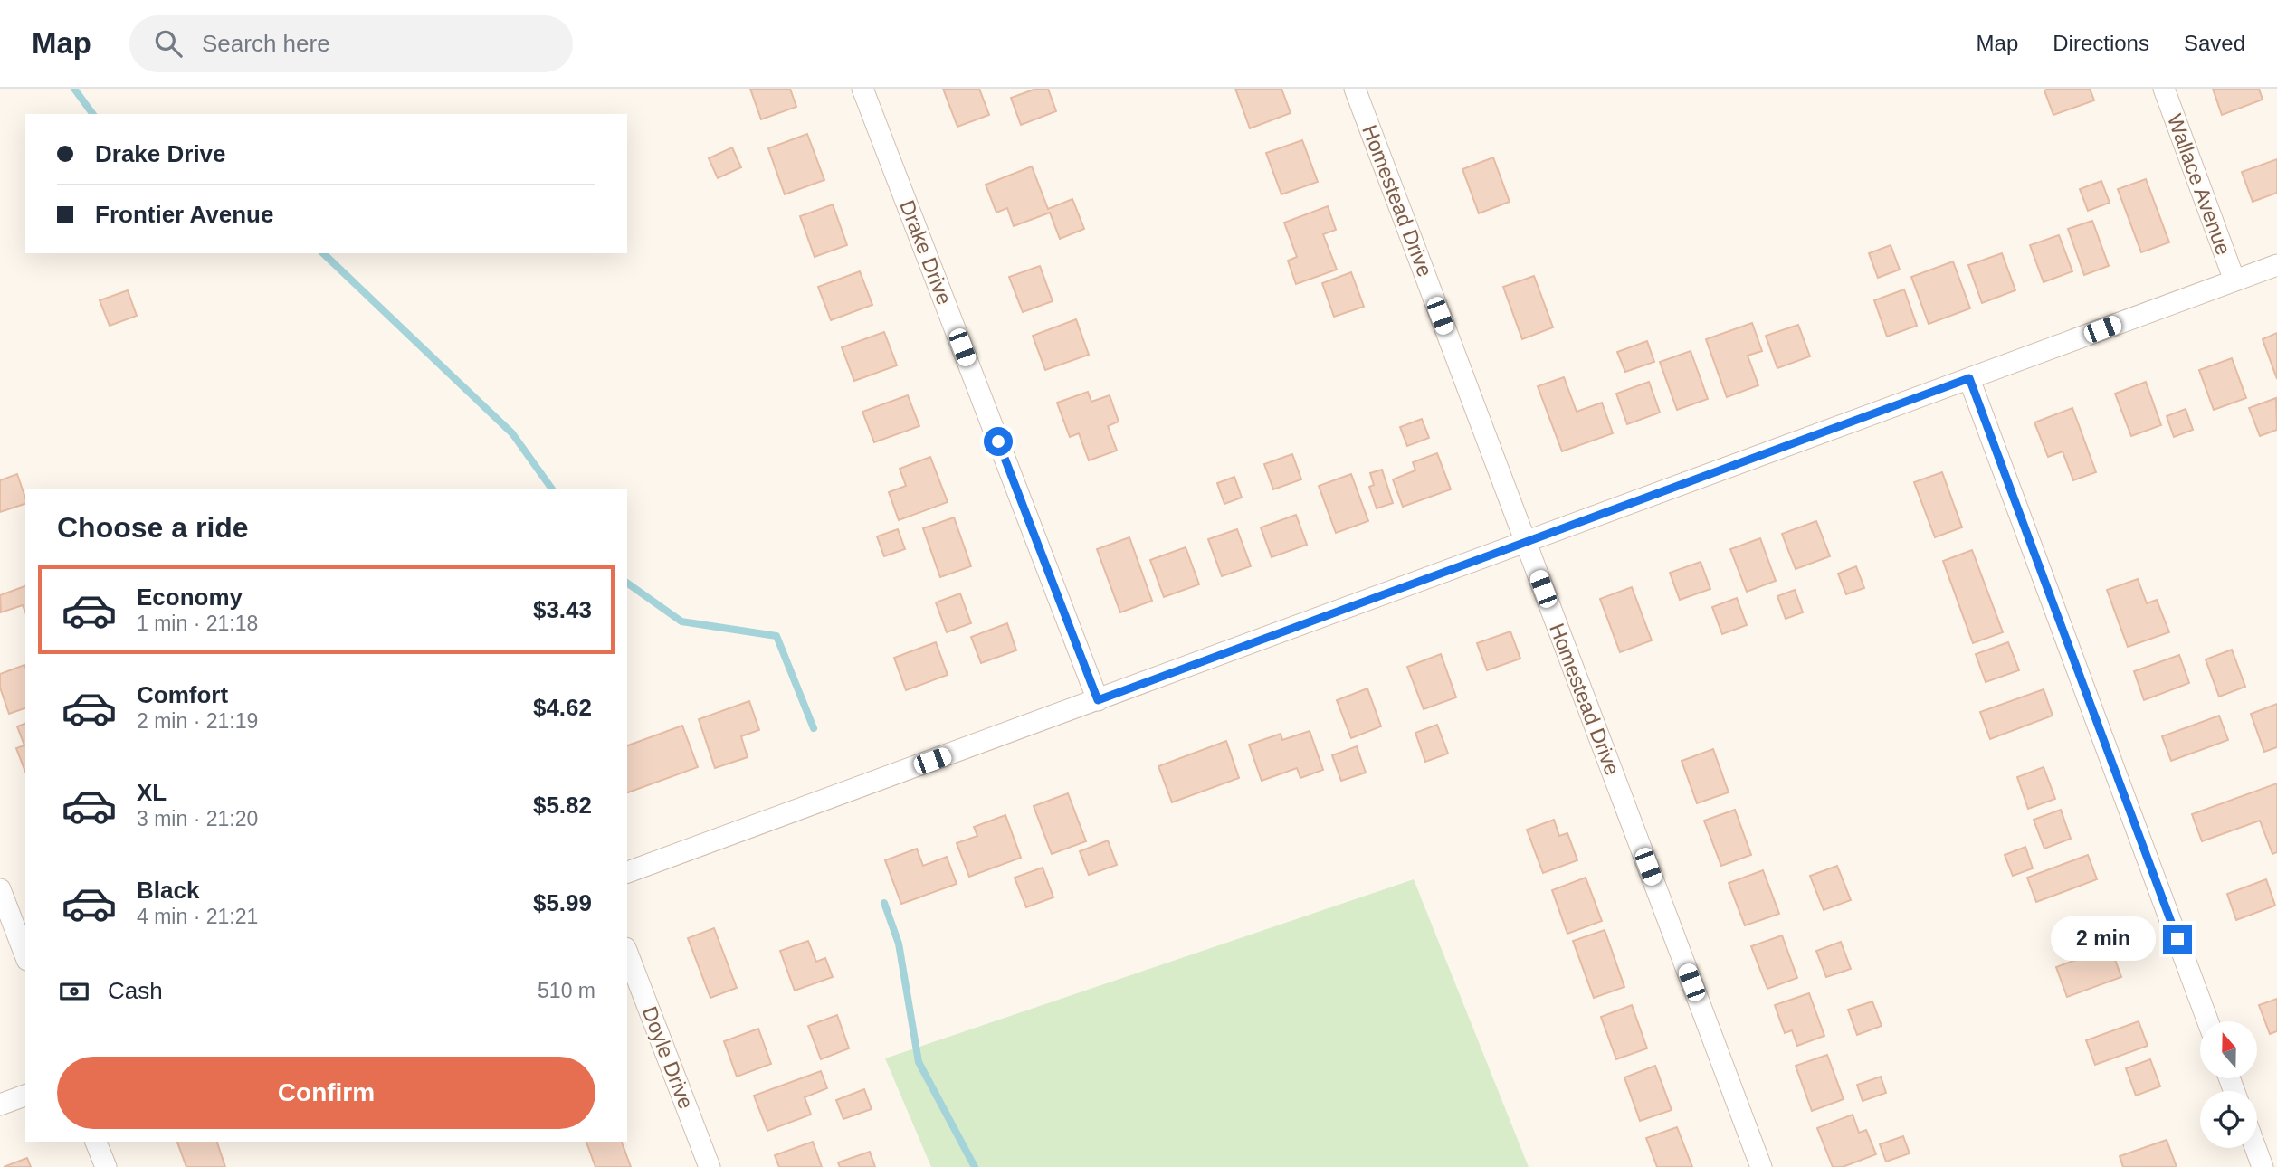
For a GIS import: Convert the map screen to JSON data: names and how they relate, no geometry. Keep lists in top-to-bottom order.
{
  "streets": {
    "street": [
      "Wallace Avenue",
      "Homestead Drive",
      "Drake Drive",
      "Doyle Drive"
    ]
  },
  "north": "top",
  "page": {
    "header": "Map",
    "search": "Search here",
    "nav": ["Map", "Directions", "Saved"],
    "banner": ["Drake Drive", "Frontier Avenue"],
    "heading": "Choose a ride",
    "list": [
      {
        "name": "Economy",
        "note": "1 min · 21:18",
        "value": "$3.43"
      },
      {
        "name": "Comfort",
        "note": "2 min · 21:19",
        "value": "$4.62"
      },
      {
        "name": "XL",
        "note": "3 min · 21:20",
        "value": "$5.82"
      },
      {
        "name": "Black",
        "note": "4 min · 21:21",
        "value": "$5.99"
      }
    ],
    "bubble": "2 min",
    "pay": ["Cash", "510 m"],
    "buttons": "Confirm"
  }
}
